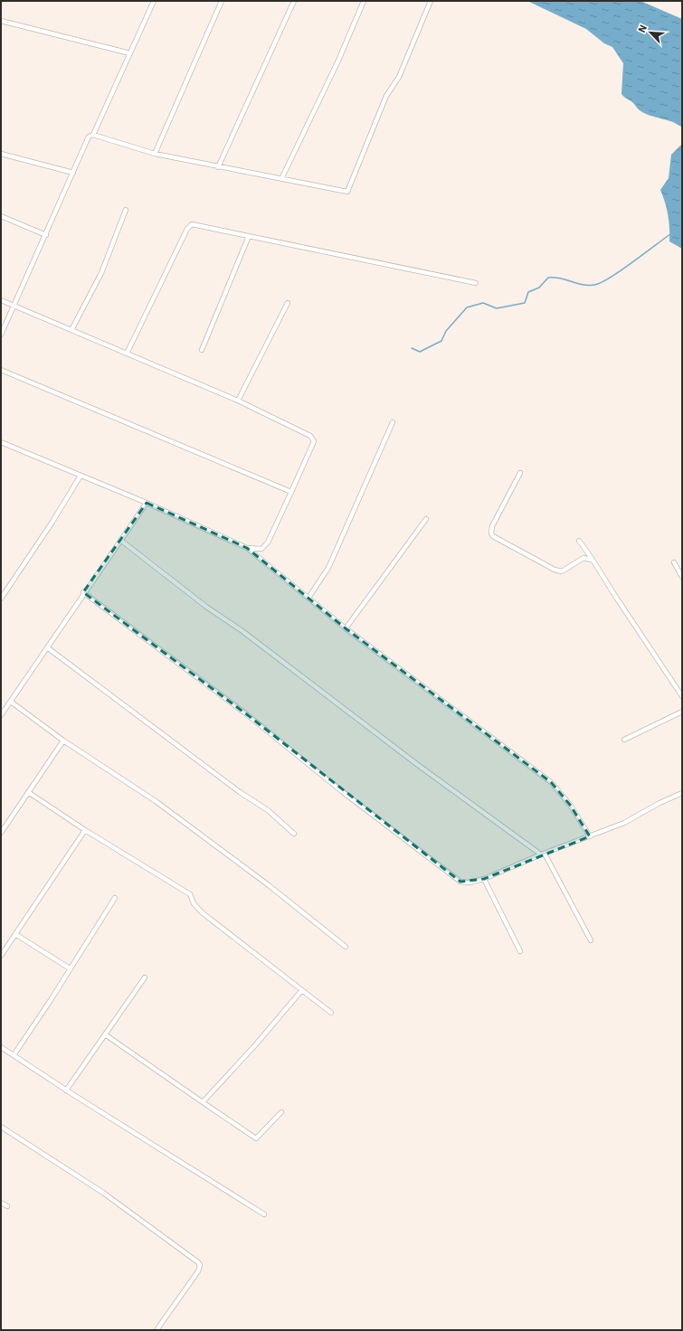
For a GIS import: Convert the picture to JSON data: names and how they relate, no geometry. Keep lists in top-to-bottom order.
{
  "north": "top left"
}
